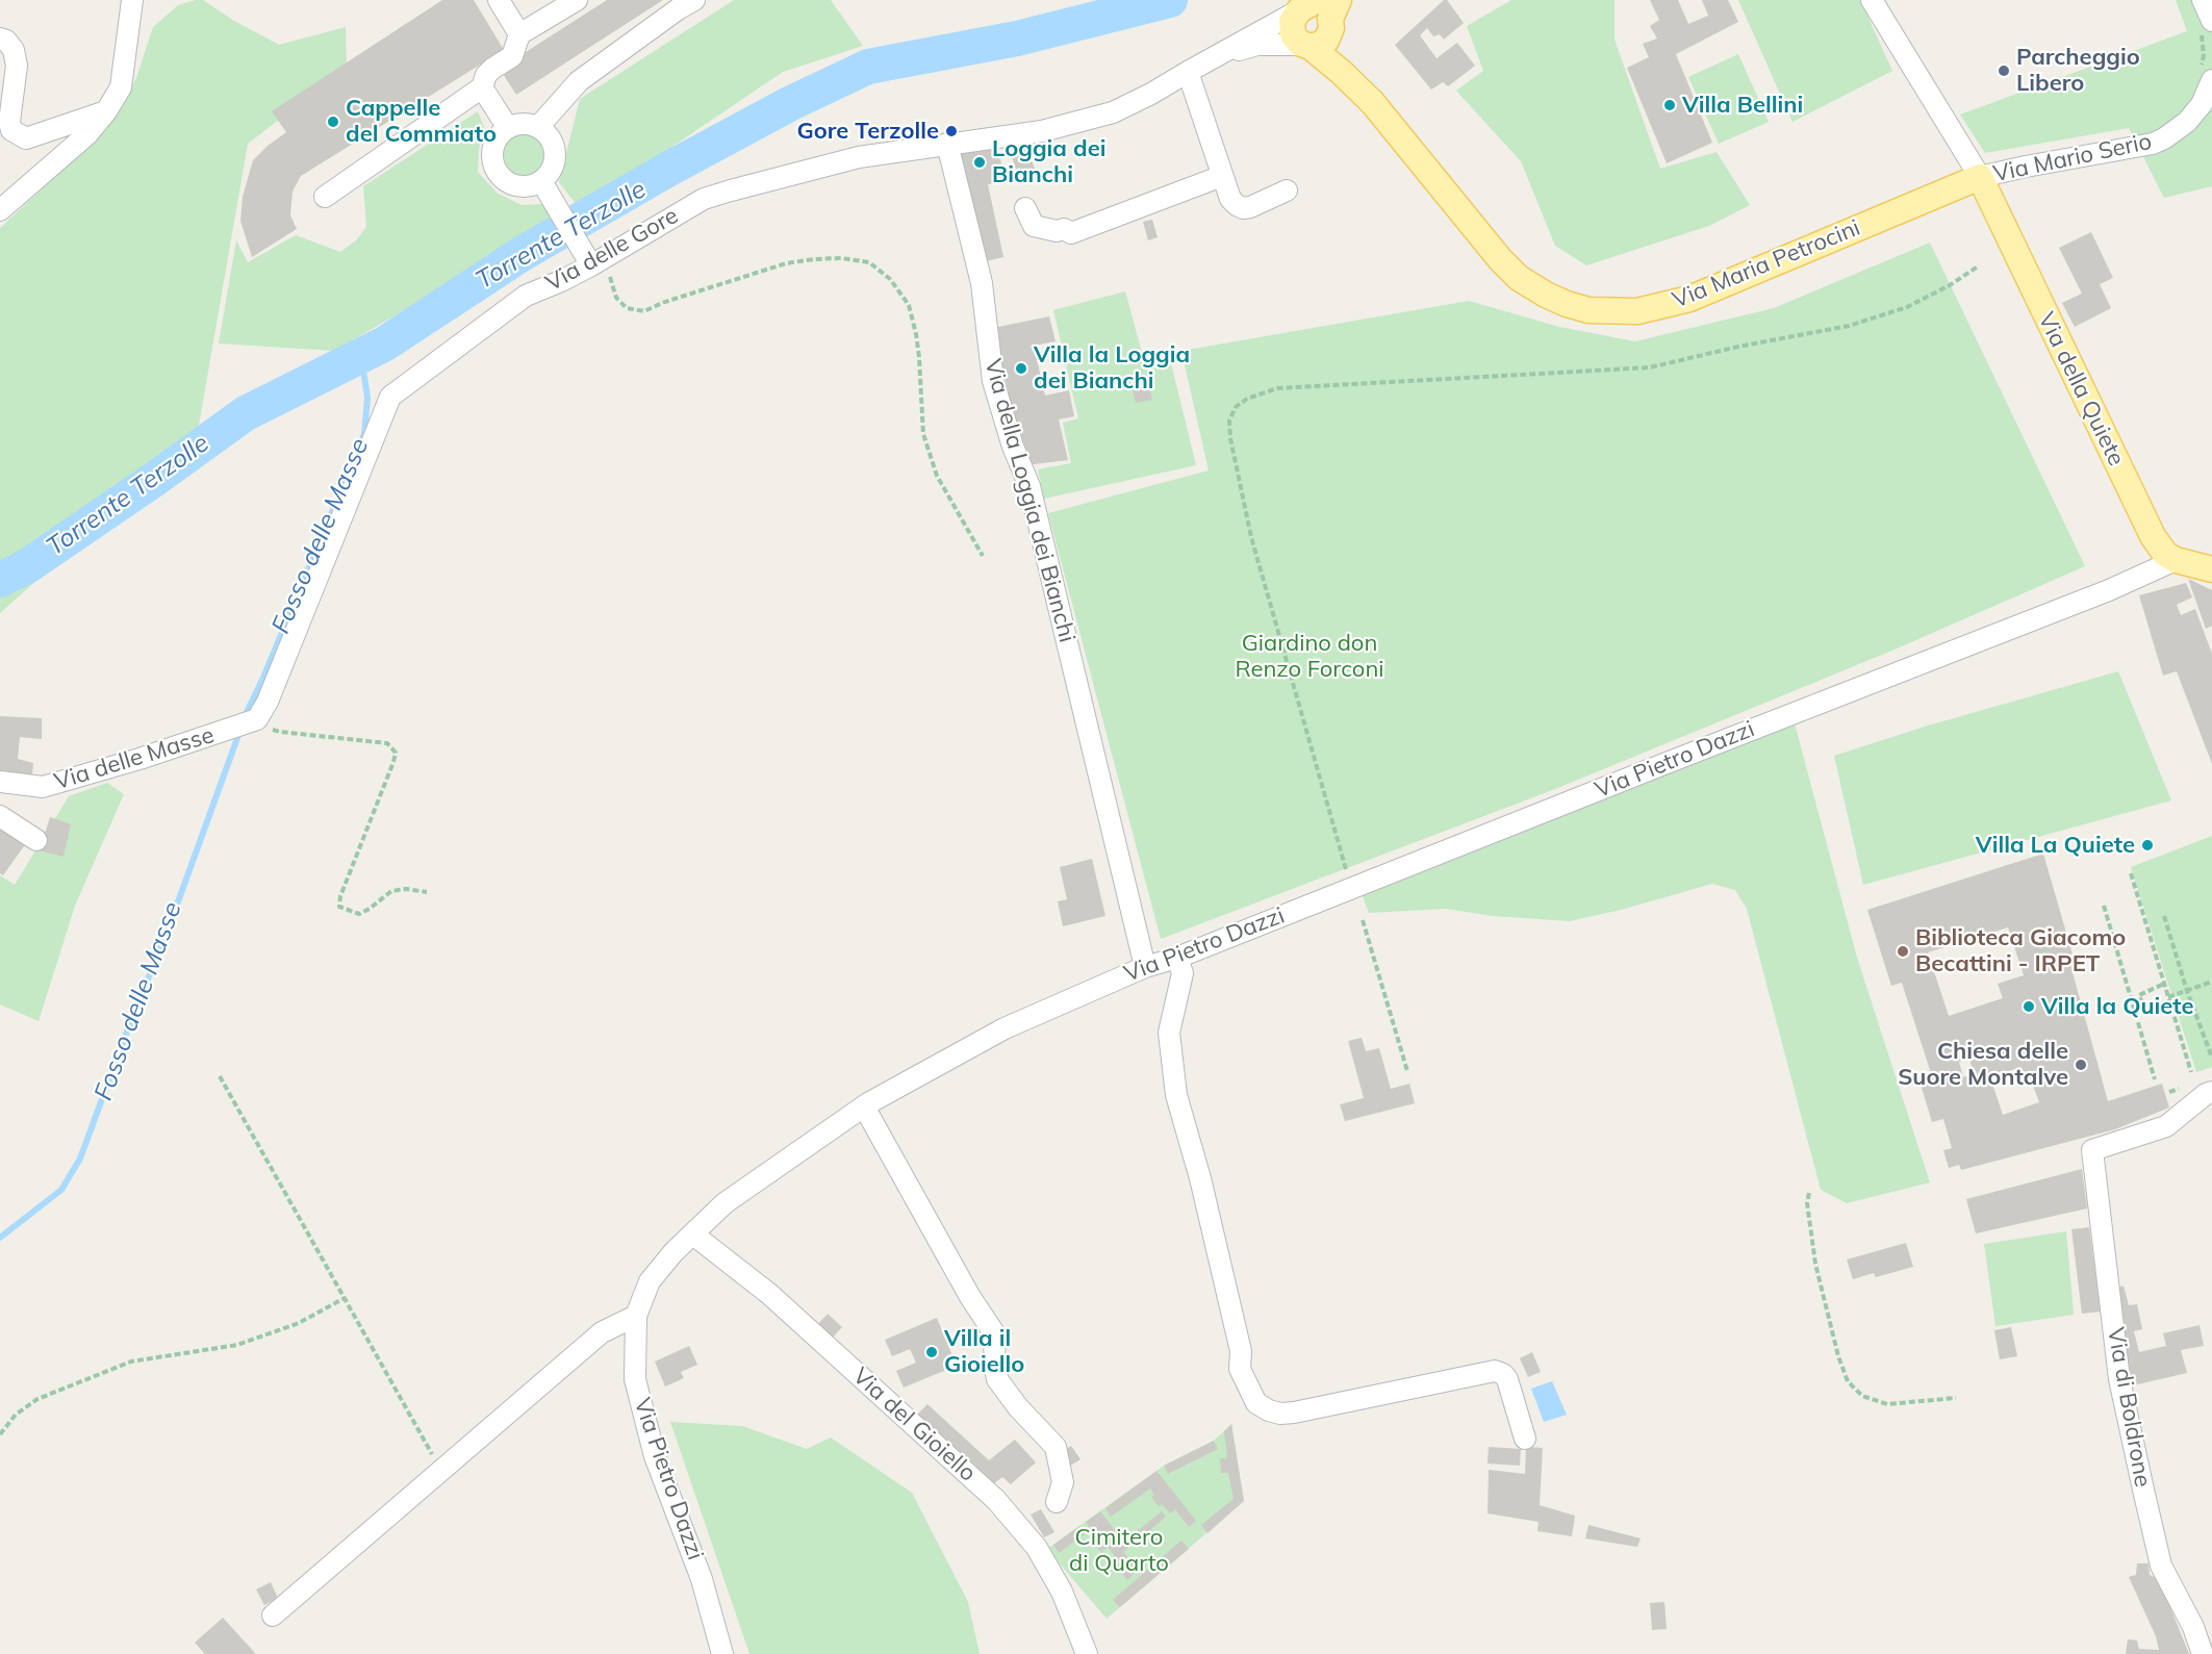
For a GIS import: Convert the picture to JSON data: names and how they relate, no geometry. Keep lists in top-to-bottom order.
{
  "streets": {
    "main road": ["Via Maria Petrocini", "Via della Quiete"],
    "street": [
      "Via Mario Serio",
      "Via delle Gore",
      "Via della Loggia dei Bianchi",
      "Via delle Masse",
      "Via Pietro Dazzi",
      "Via di Boldrone",
      "Via del Gioiello"
    ]
  },
  "crossings": [
    ["Via Mario Serio", "Via Maria Petrocini"],
    ["Via Mario Serio", "Via della Quiete"],
    ["Via delle Gore", "Via Maria Petrocini"],
    ["Via delle Gore", "Via della Loggia dei Bianchi"],
    ["Via delle Gore", "Via delle Masse"],
    ["Via Maria Petrocini", "Via della Quiete"],
    ["Via della Quiete", "Via Pietro Dazzi"],
    ["Via della Loggia dei Bianchi", "Via Pietro Dazzi"],
    ["Via Pietro Dazzi", "Via del Gioiello"]
  ],
  "water": ["Torrente Terzolle", "Fosso delle Masse"],
  "parks": ["Giardino don Renzo Forconi", "Cimitero di Quarto"],
  "places": [
    "Parcheggio Libero",
    "Villa Bellini",
    "Cappelle del Commiato",
    "Gore Terzolle",
    "Loggia dei Bianchi",
    "Villa la Loggia dei Bianchi",
    "Villa La Quiete",
    "Biblioteca Giacomo Becattini - IRPET",
    "Villa la Quiete",
    "Chiesa delle Suore Montalve",
    "Villa il Gioiello"
  ]
}
